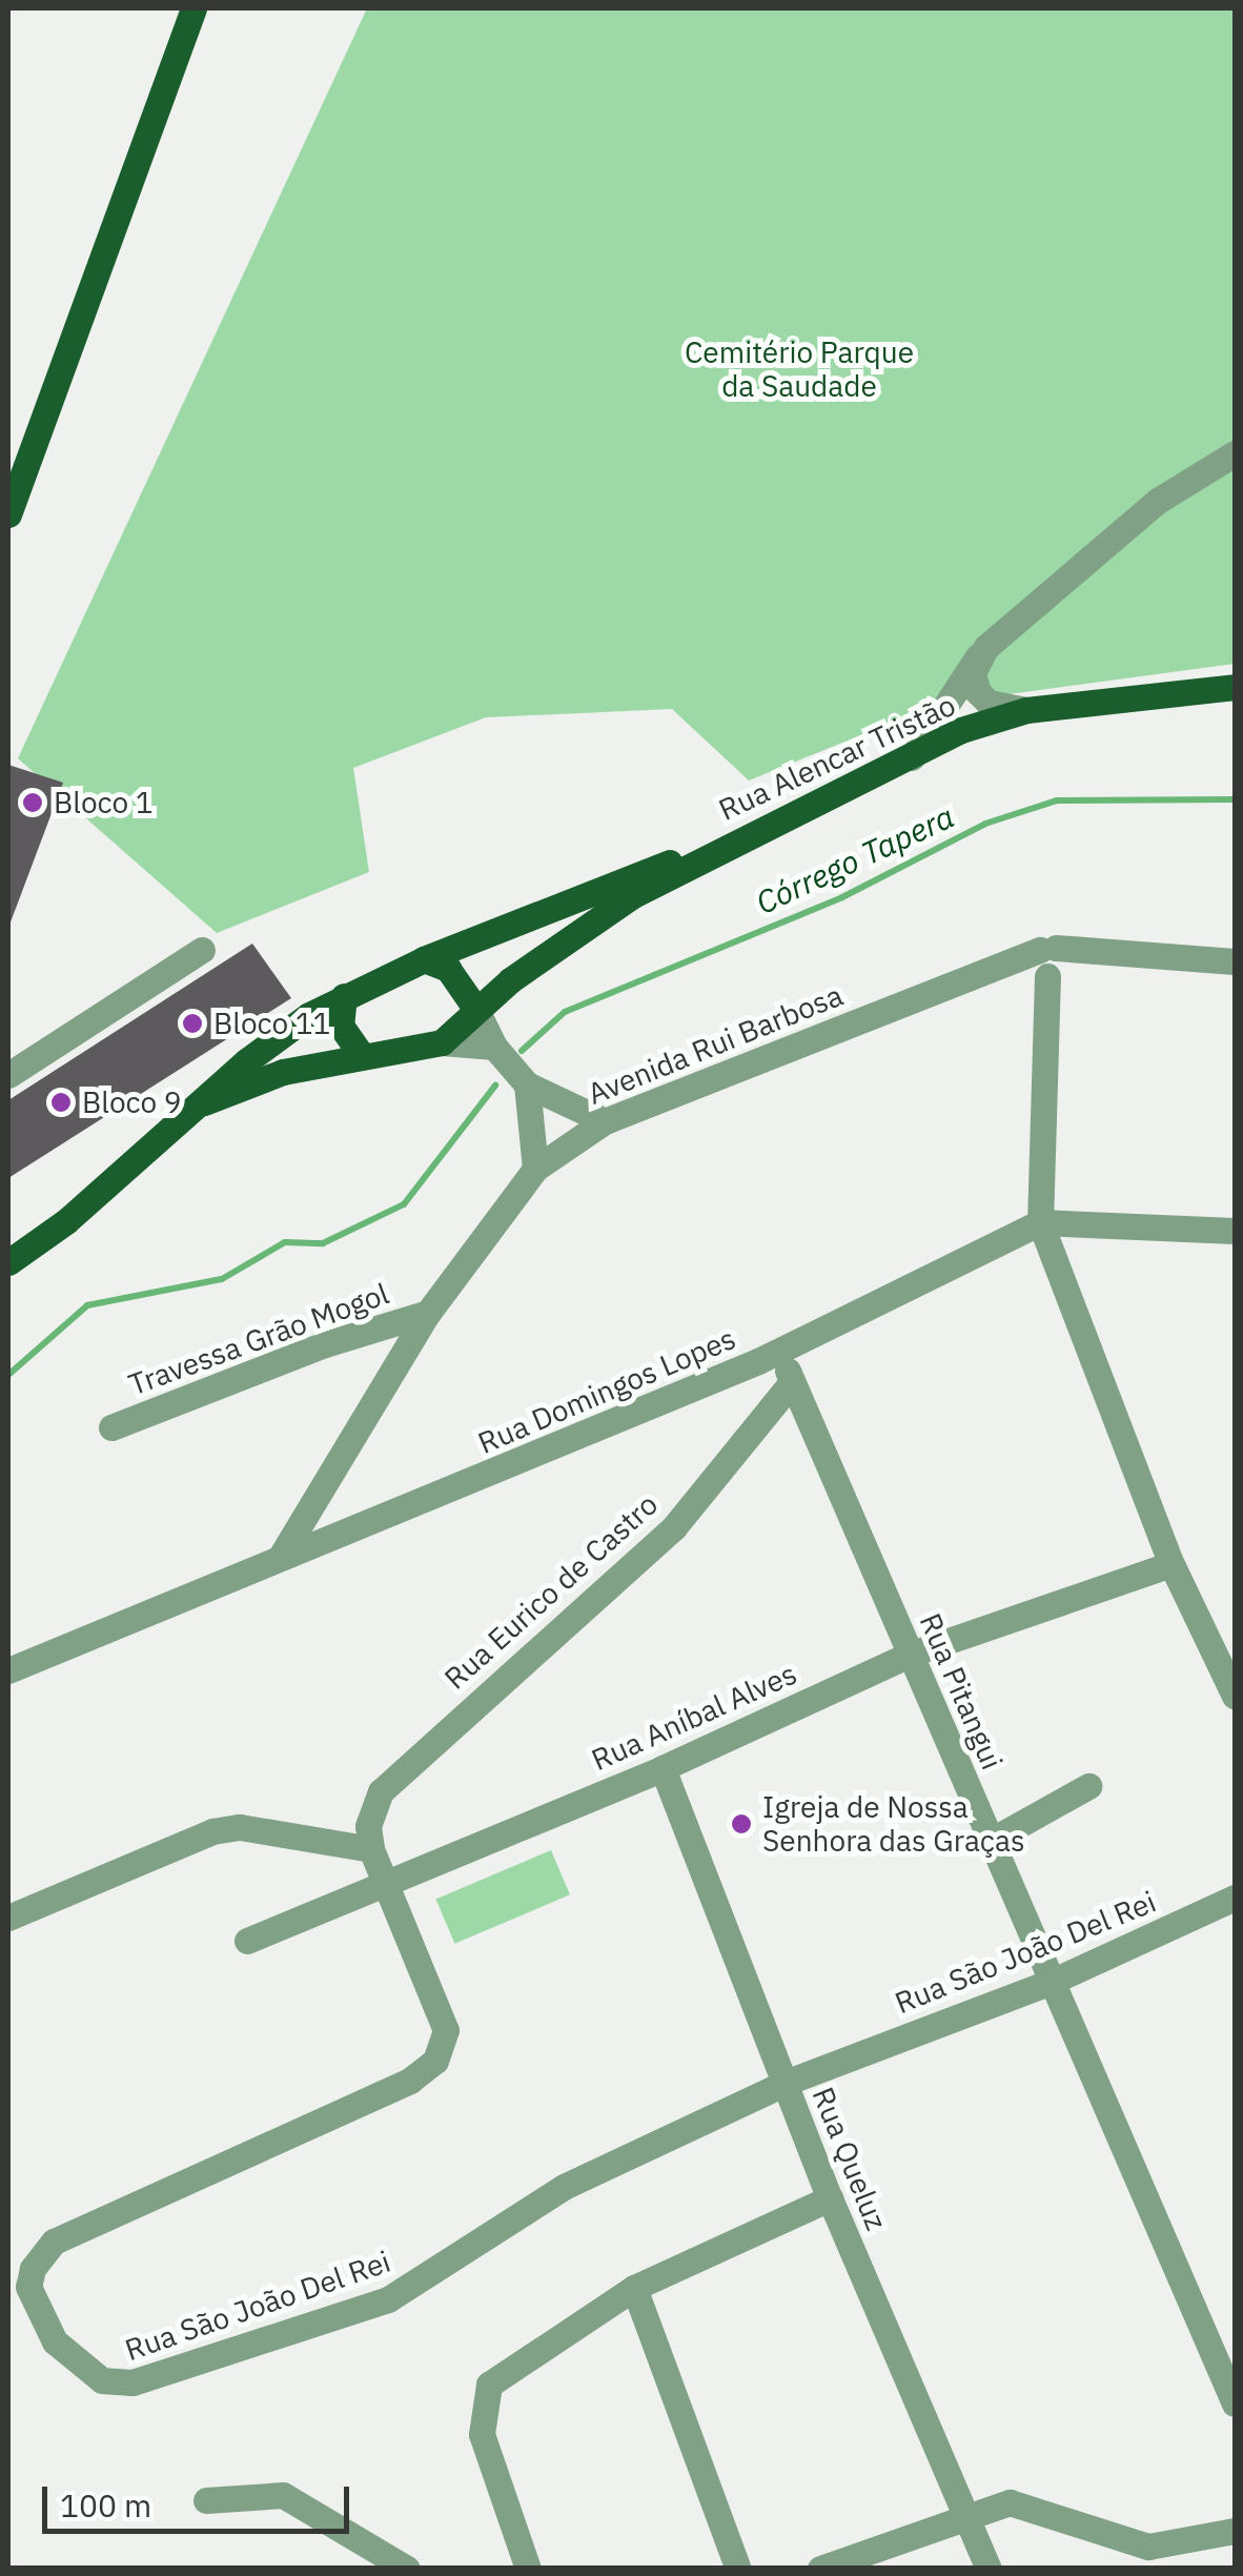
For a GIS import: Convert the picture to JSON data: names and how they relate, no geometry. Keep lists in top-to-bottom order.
{
  "streets": {
    "main road": ["Rua Alencar Tristão"],
    "street": [
      "Avenida Rui Barbosa",
      "Travessa Grão Mogol",
      "Rua Domingos Lopes",
      "Rua Eurico de Castro",
      "Rua Pitangui",
      "Rua Aníbal Alves",
      "Rua São João Del Rei",
      "Rua Queluz"
    ]
  },
  "crossings": [
    ["Avenida Rui Barbosa", "Travessa Grão Mogol"],
    ["Avenida Rui Barbosa", "Rua Domingos Lopes"],
    ["Rua Domingos Lopes", "Rua Pitangui"],
    ["Rua Eurico de Castro", "Rua Pitangui"],
    ["Rua Eurico de Castro", "Rua São João Del Rei"],
    ["Rua Pitangui", "Rua Aníbal Alves"],
    ["Rua Pitangui", "Rua São João Del Rei"],
    ["Rua Aníbal Alves", "Rua São João Del Rei"],
    ["Rua Aníbal Alves", "Rua Queluz"],
    ["Rua São João Del Rei", "Rua Queluz"]
  ],
  "water": ["Córrego Tapera"],
  "parks": ["Cemitério Parque da Saudade"],
  "places": [
    "Bloco 1",
    "Bloco 11",
    "Bloco 9",
    "Igreja de Nossa Senhora das Graças"
  ],
  "scale_bar": "100 m"
}
